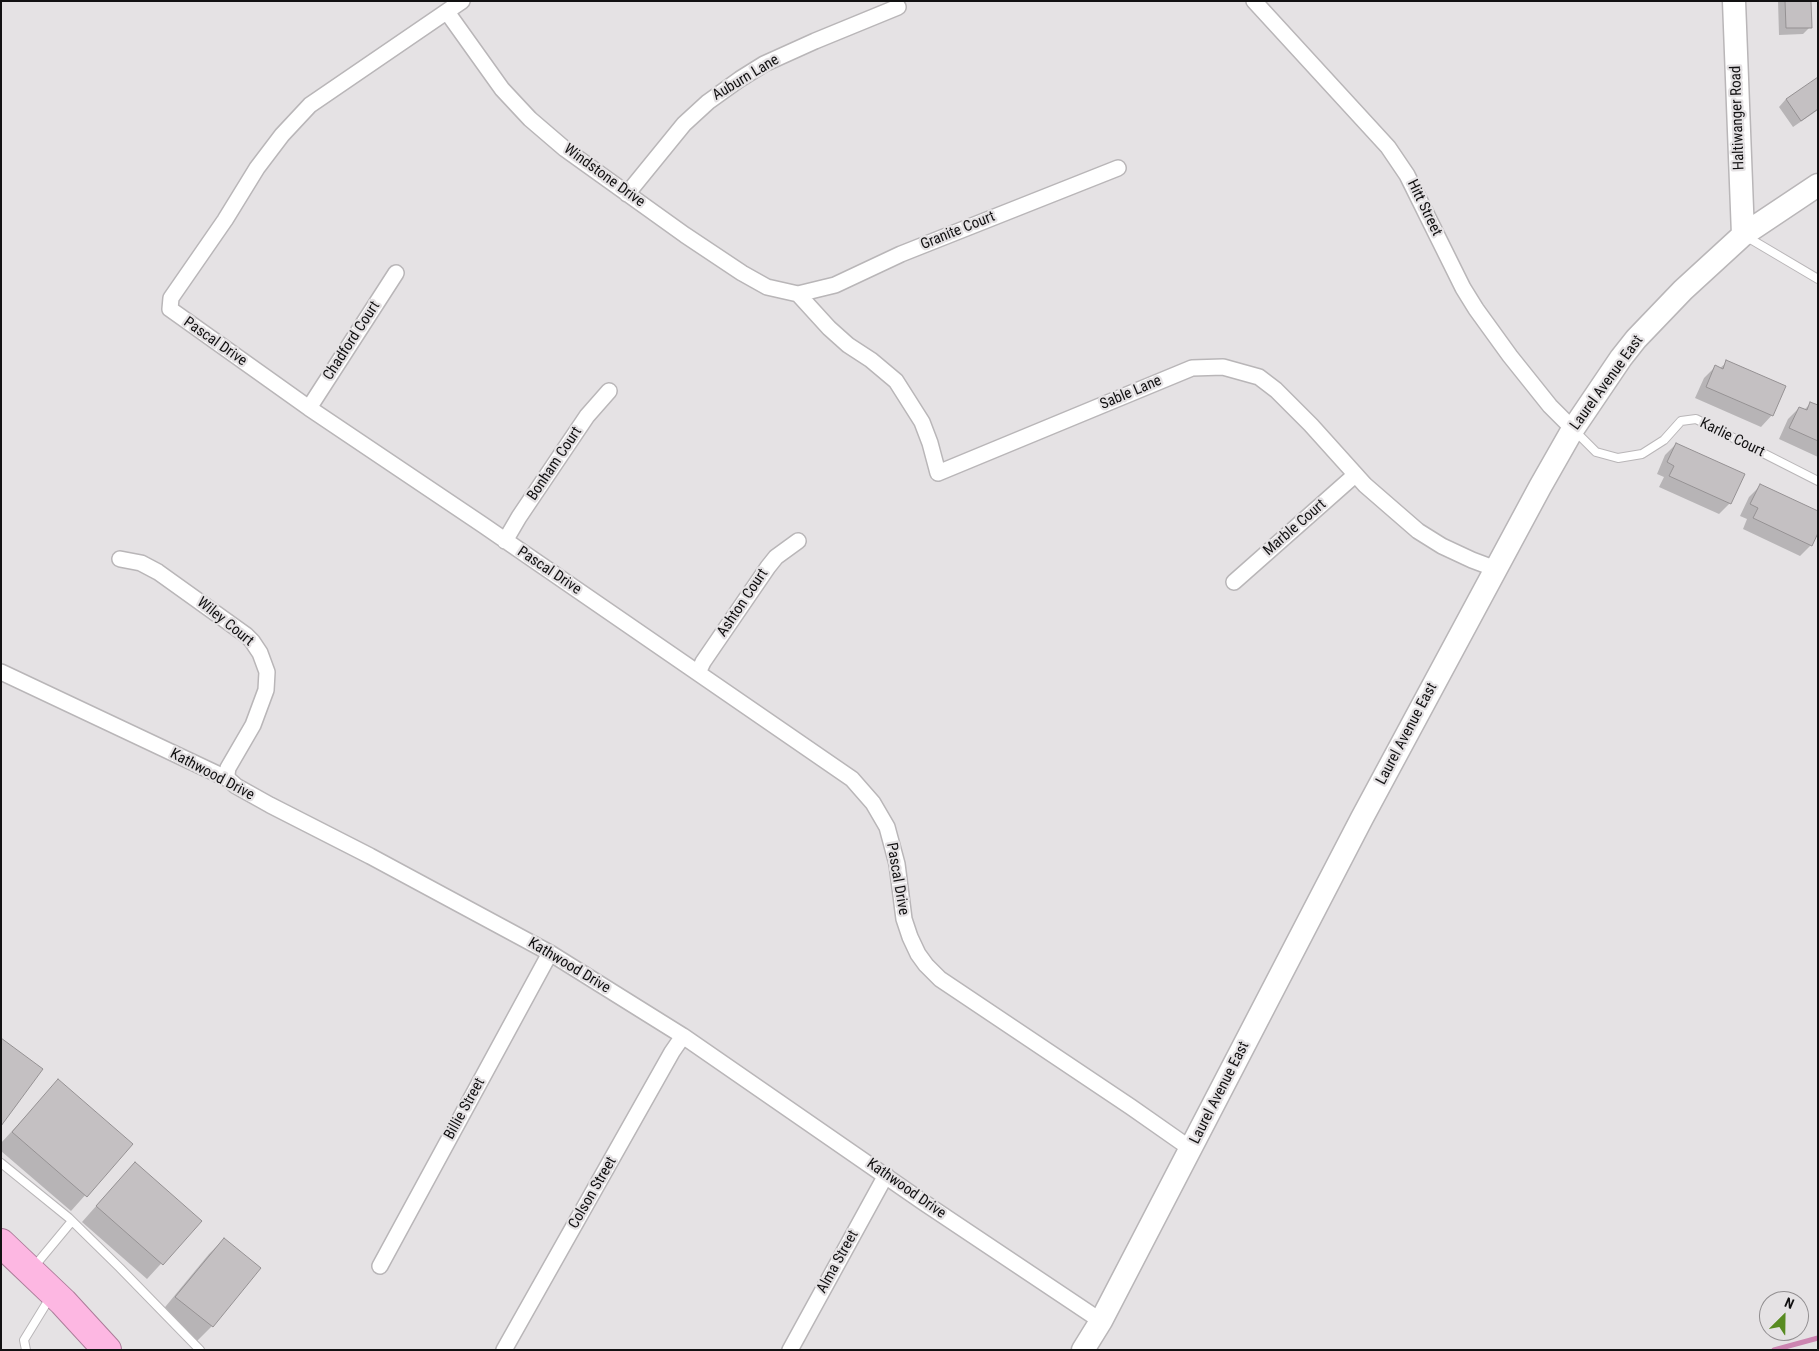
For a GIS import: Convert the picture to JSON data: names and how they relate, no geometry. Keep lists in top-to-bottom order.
{
  "streets": {
    "street": [
      "Auburn Lane",
      "Haltiwanger Road",
      "Windstone Drive",
      "Hitt Street",
      "Granite Court",
      "Chadford Court",
      "Pascal Drive",
      "Laurel Avenue East",
      "Sable Lane",
      "Bonham Court",
      "Marble Court",
      "Ashton Court",
      "Wiley Court",
      "Kathwood Drive",
      "Billie Street",
      "Colson Street",
      "Alma Street"
    ],
    "lane": ["Karlie Court"]
  },
  "crossings": [
    ["Auburn Lane", "Windstone Drive"],
    ["Haltiwanger Road", "Laurel Avenue East"],
    ["Windstone Drive", "Granite Court"],
    ["Windstone Drive", "Pascal Drive"],
    ["Windstone Drive", "Sable Lane"],
    ["Hitt Street", "Laurel Avenue East"],
    ["Hitt Street", "Karlie Court"],
    ["Granite Court", "Sable Lane"],
    ["Chadford Court", "Pascal Drive"],
    ["Pascal Drive", "Laurel Avenue East"],
    ["Pascal Drive", "Bonham Court"],
    ["Pascal Drive", "Ashton Court"],
    ["Laurel Avenue East", "Sable Lane"],
    ["Laurel Avenue East", "Karlie Court"],
    ["Laurel Avenue East", "Kathwood Drive"],
    ["Sable Lane", "Marble Court"],
    ["Wiley Court", "Kathwood Drive"],
    ["Kathwood Drive", "Billie Street"],
    ["Kathwood Drive", "Colson Street"],
    ["Kathwood Drive", "Alma Street"]
  ],
  "north": "top right"
}
